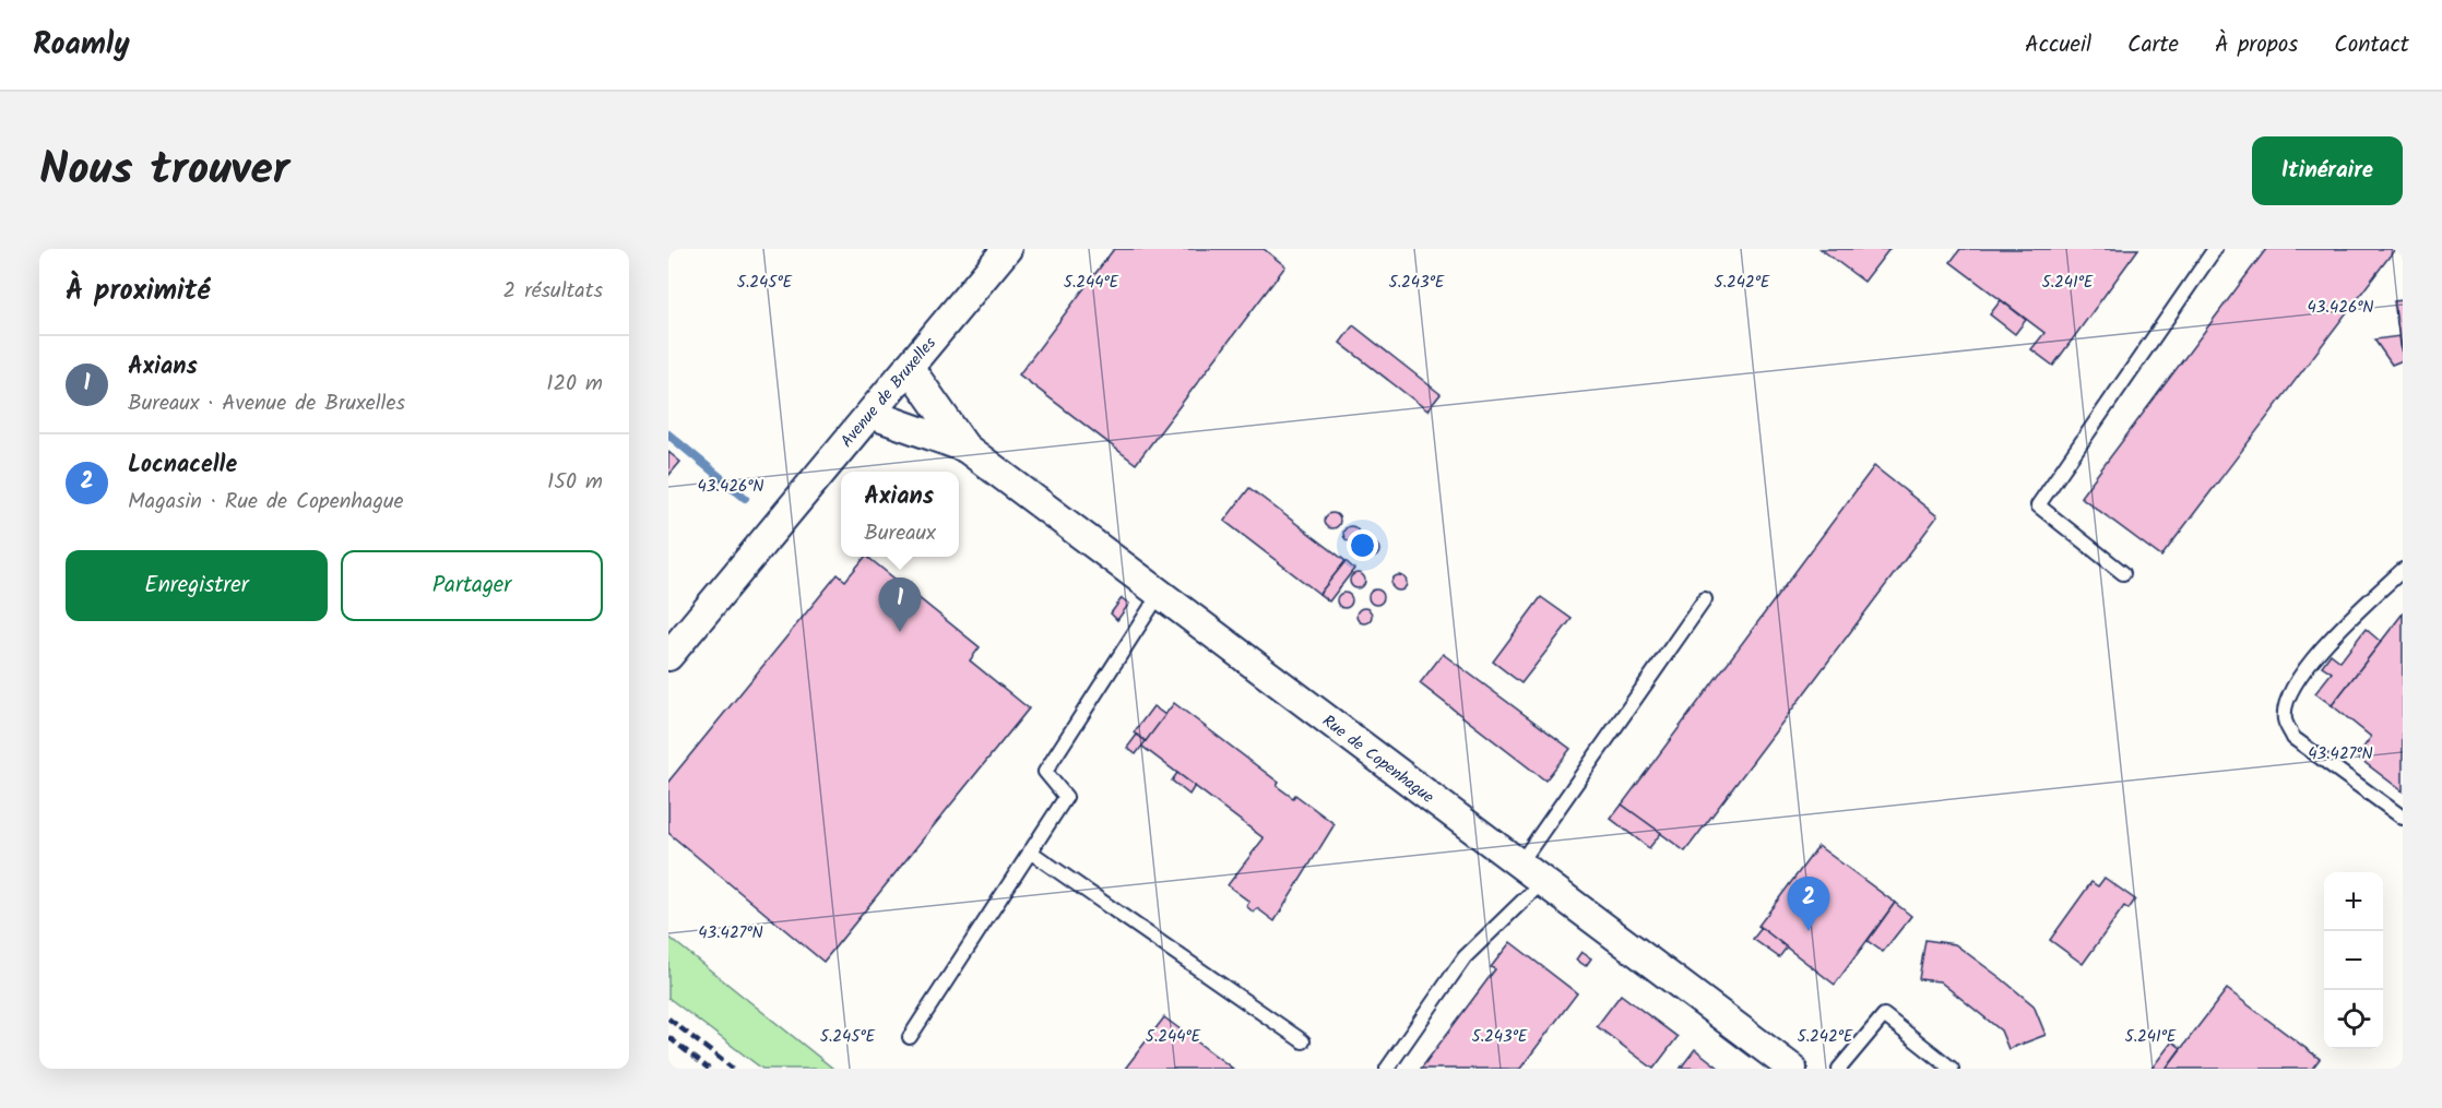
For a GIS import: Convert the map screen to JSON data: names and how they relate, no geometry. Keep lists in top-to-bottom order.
{
  "streets": {
    "street": ["Avenue de Bruxelles", "Rue de Copenhague"]
  },
  "crossings": [
    ["Avenue de Bruxelles", "Rue de Copenhague"]
  ],
  "page": {
    "header": "Roamly",
    "nav": [
      "Accueil",
      "Carte",
      "À propos",
      "Contact"
    ],
    "title": "Nous trouver",
    "buttons": [
      "Itinéraire",
      ["Enregistrer", "Partager"]
    ],
    "heading": ["À proximité", "2 résultats"],
    "list": [
      {
        "mark": "1",
        "name": "Axians",
        "note": "Bureaux · Avenue de Bruxelles",
        "value": "120 m"
      },
      {
        "mark": "2",
        "name": "Locnacelle",
        "note": "Magasin · Rue de Copenhague",
        "value": "150 m"
      }
    ],
    "popup": ["Axians", "Bureaux"],
    "pins": ["1", "2"],
    "map_buttons": ["+", "−"]
  },
  "coordinates": [
    "5.245°E",
    "5.244°E",
    "5.243°E",
    "5.242°E",
    "5.241°E",
    "43.426°N",
    "43.427°N"
  ]
}
